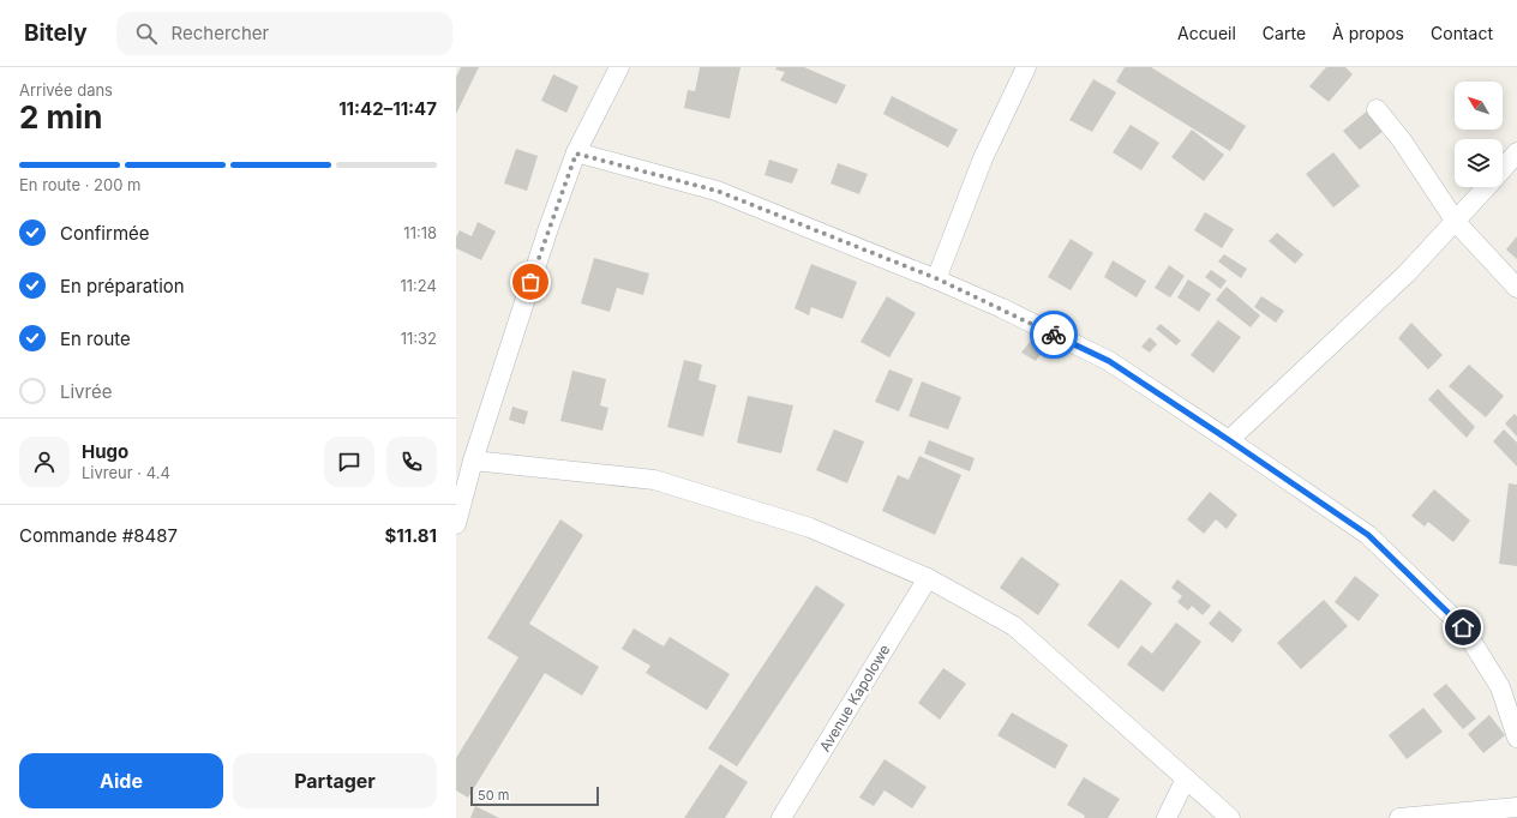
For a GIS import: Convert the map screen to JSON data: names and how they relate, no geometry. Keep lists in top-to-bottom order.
{
  "streets": {
    "street": ["Avenue Kapolowe"]
  },
  "scale_bar": "50 m",
  "north": "top left",
  "page": {
    "header": "Bitely",
    "search": "Rechercher",
    "nav": [
      "Accueil",
      "Carte",
      "À propos",
      "Contact"
    ],
    "heading": ["2 min", "Arrivée dans", "11:42–11:47"],
    "panel": [
      "Hugo",
      "Livreur · 4.4",
      "Commande #8487",
      "$11.81"
    ],
    "bar": "En route · 200 m",
    "list": [
      ["Confirmée", "11:18"],
      ["En préparation", "11:24"],
      ["En route", "11:32"],
      "Livrée"
    ],
    "buttons": ["Aide", "Partager"],
    "scale": "50 m"
  }
}
